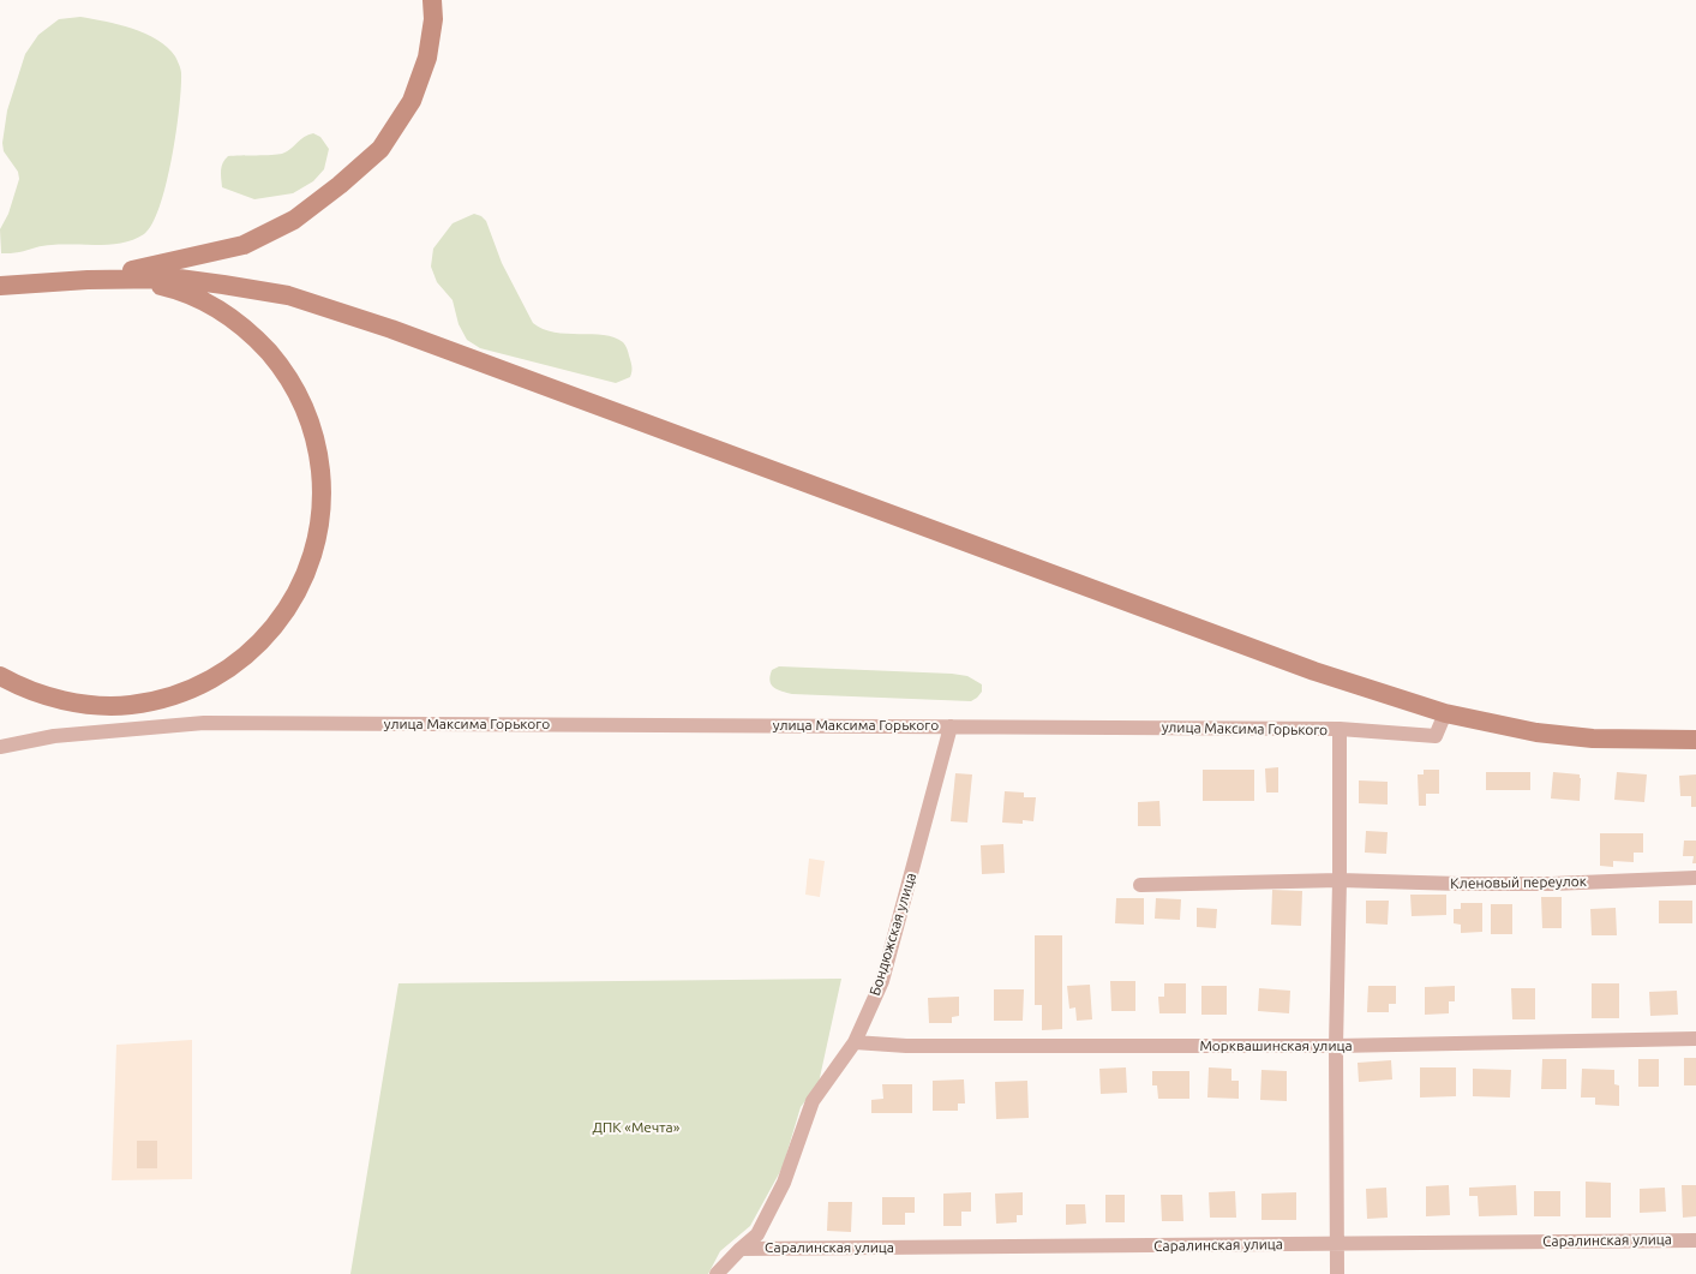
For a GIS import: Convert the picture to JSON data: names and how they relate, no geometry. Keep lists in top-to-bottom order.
{
  "streets": {
    "street": [
      "улица Максима Горького",
      "Кленовый переулок",
      "Бондюжская улица",
      "Морквашинская улица",
      "Саралинская улица"
    ]
  },
  "crossings": [
    ["улица Максима Горького", "Бондюжская улица"],
    ["Бондюжская улица", "Морквашинская улица"],
    ["Бондюжская улица", "Саралинская улица"]
  ],
  "parks": ["ДПК «Мечта»"]
}
